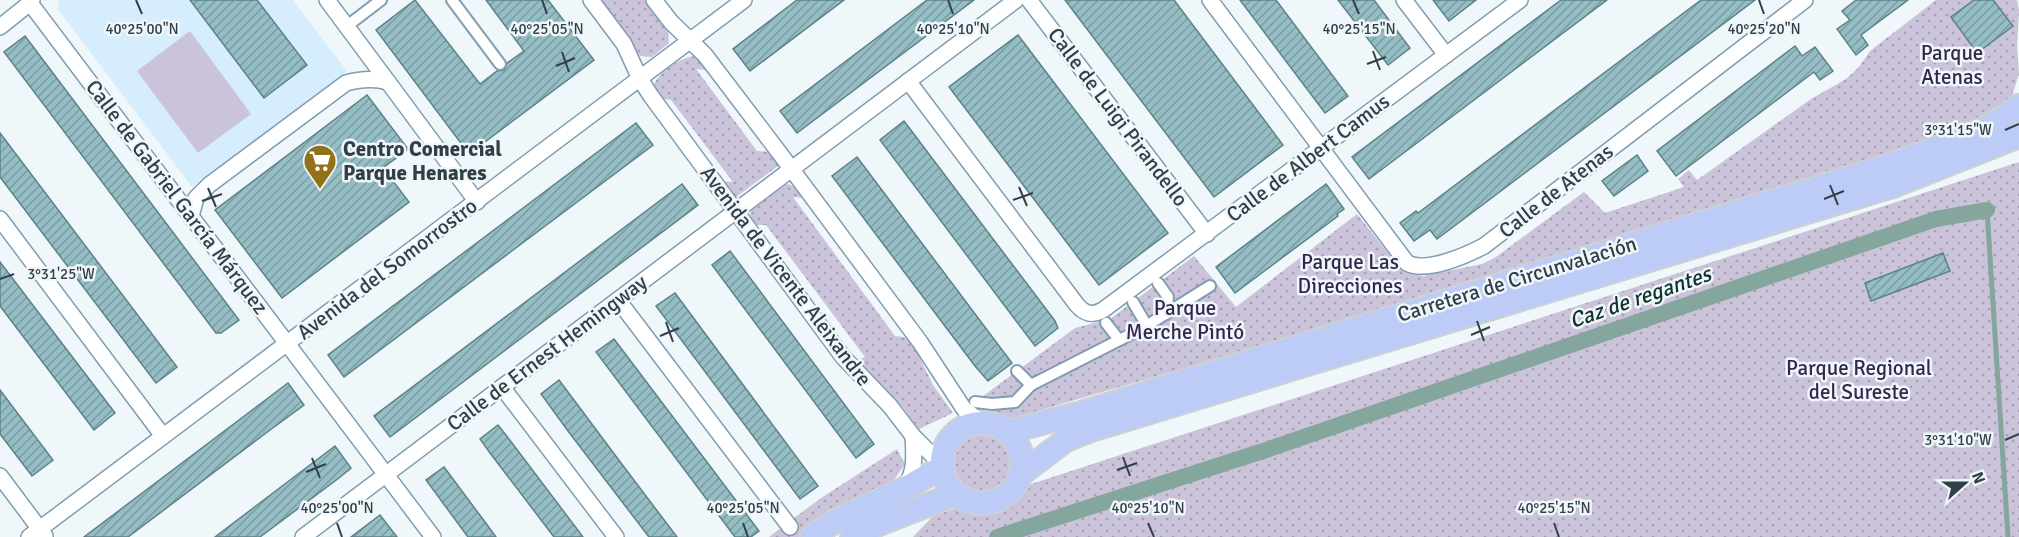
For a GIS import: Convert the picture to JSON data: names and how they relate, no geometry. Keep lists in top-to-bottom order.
{
  "streets": {
    "main road": ["Carretera de Circunvalación"],
    "street": [
      "Calle de Luigi Pirandello",
      "Calle de Albert Camus",
      "Calle de Atenas",
      "Calle de Gabriel García Márquez",
      "Avenida del Somorrostro",
      "Avenida de Vicente Aleixandre",
      "Calle de Ernest Hemingway"
    ]
  },
  "crossings": [
    ["Calle de Luigi Pirandello", "Calle de Albert Camus"],
    ["Calle de Albert Camus", "Calle de Atenas"],
    ["Calle de Gabriel García Márquez", "Avenida del Somorrostro"],
    ["Calle de Gabriel García Márquez", "Calle de Ernest Hemingway"],
    ["Avenida del Somorrostro", "Avenida de Vicente Aleixandre"],
    ["Avenida de Vicente Aleixandre", "Carretera de Circunvalación"],
    ["Avenida de Vicente Aleixandre", "Calle de Ernest Hemingway"]
  ],
  "water": ["Caz de regantes"],
  "parks": [
    "Parque Atenas",
    "Parque Las Direcciones",
    "Parque Merche Pintó",
    "Parque Regional del Sureste"
  ],
  "places": {
    "supermarket": ["Centro Comercial Parque Henares"]
  },
  "north": "right",
  "coordinates": [
    "40°25'15\"N",
    "40°25'00\"N",
    "40°25'05\"N",
    "40°25'10\"N",
    "40°25'20\"N",
    "3°31'15\"W",
    "3°31'25\"W",
    "3°31'10\"W"
  ]
}
